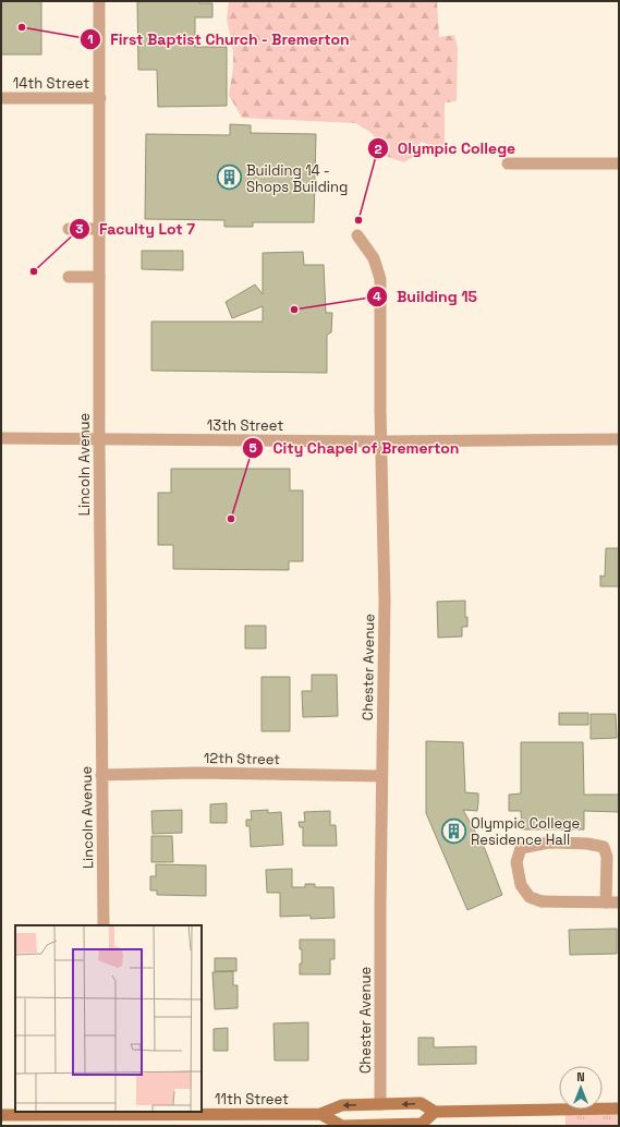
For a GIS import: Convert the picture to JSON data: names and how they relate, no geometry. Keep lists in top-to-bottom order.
{
  "streets": {
    "main road": ["11th Street"],
    "street": [
      "14th Street",
      "13th Street",
      "Lincoln Avenue",
      "Chester Avenue",
      "12th Street"
    ]
  },
  "crossings": [
    ["14th Street", "Lincoln Avenue"],
    ["13th Street", "Lincoln Avenue"],
    ["13th Street", "Chester Avenue"],
    ["Lincoln Avenue", "12th Street"],
    ["Chester Avenue", "12th Street"],
    ["Chester Avenue", "11th Street"]
  ],
  "places": {
    "other": [
      "First Baptist Church - Bremerton",
      "Olympic College",
      "Faculty Lot 7",
      "Building 15",
      "City Chapel of Bremerton"
    ],
    "building": ["Building 14 - Shops Building", "Olympic College Residence Hall"]
  },
  "north": "top"
}
